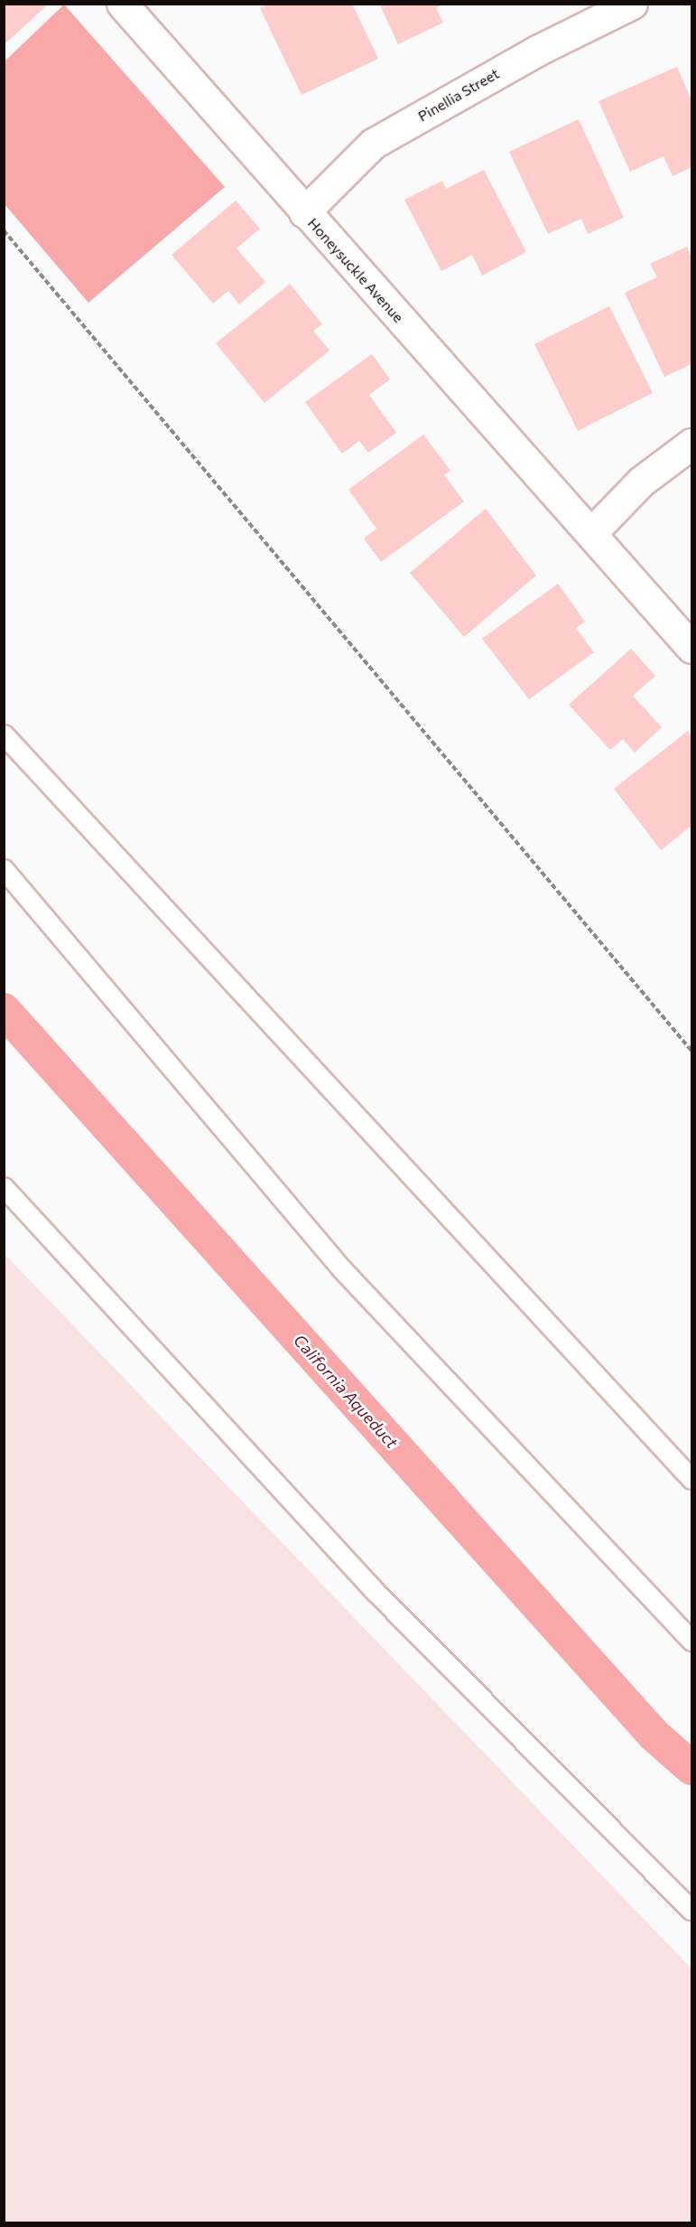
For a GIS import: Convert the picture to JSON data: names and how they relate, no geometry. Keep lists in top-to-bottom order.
{
  "streets": {
    "street": ["Pinellia Street", "Honeysuckle Avenue"]
  },
  "crossings": [
    ["Pinellia Street", "Honeysuckle Avenue"]
  ],
  "water": ["California Aqueduct"]
}
